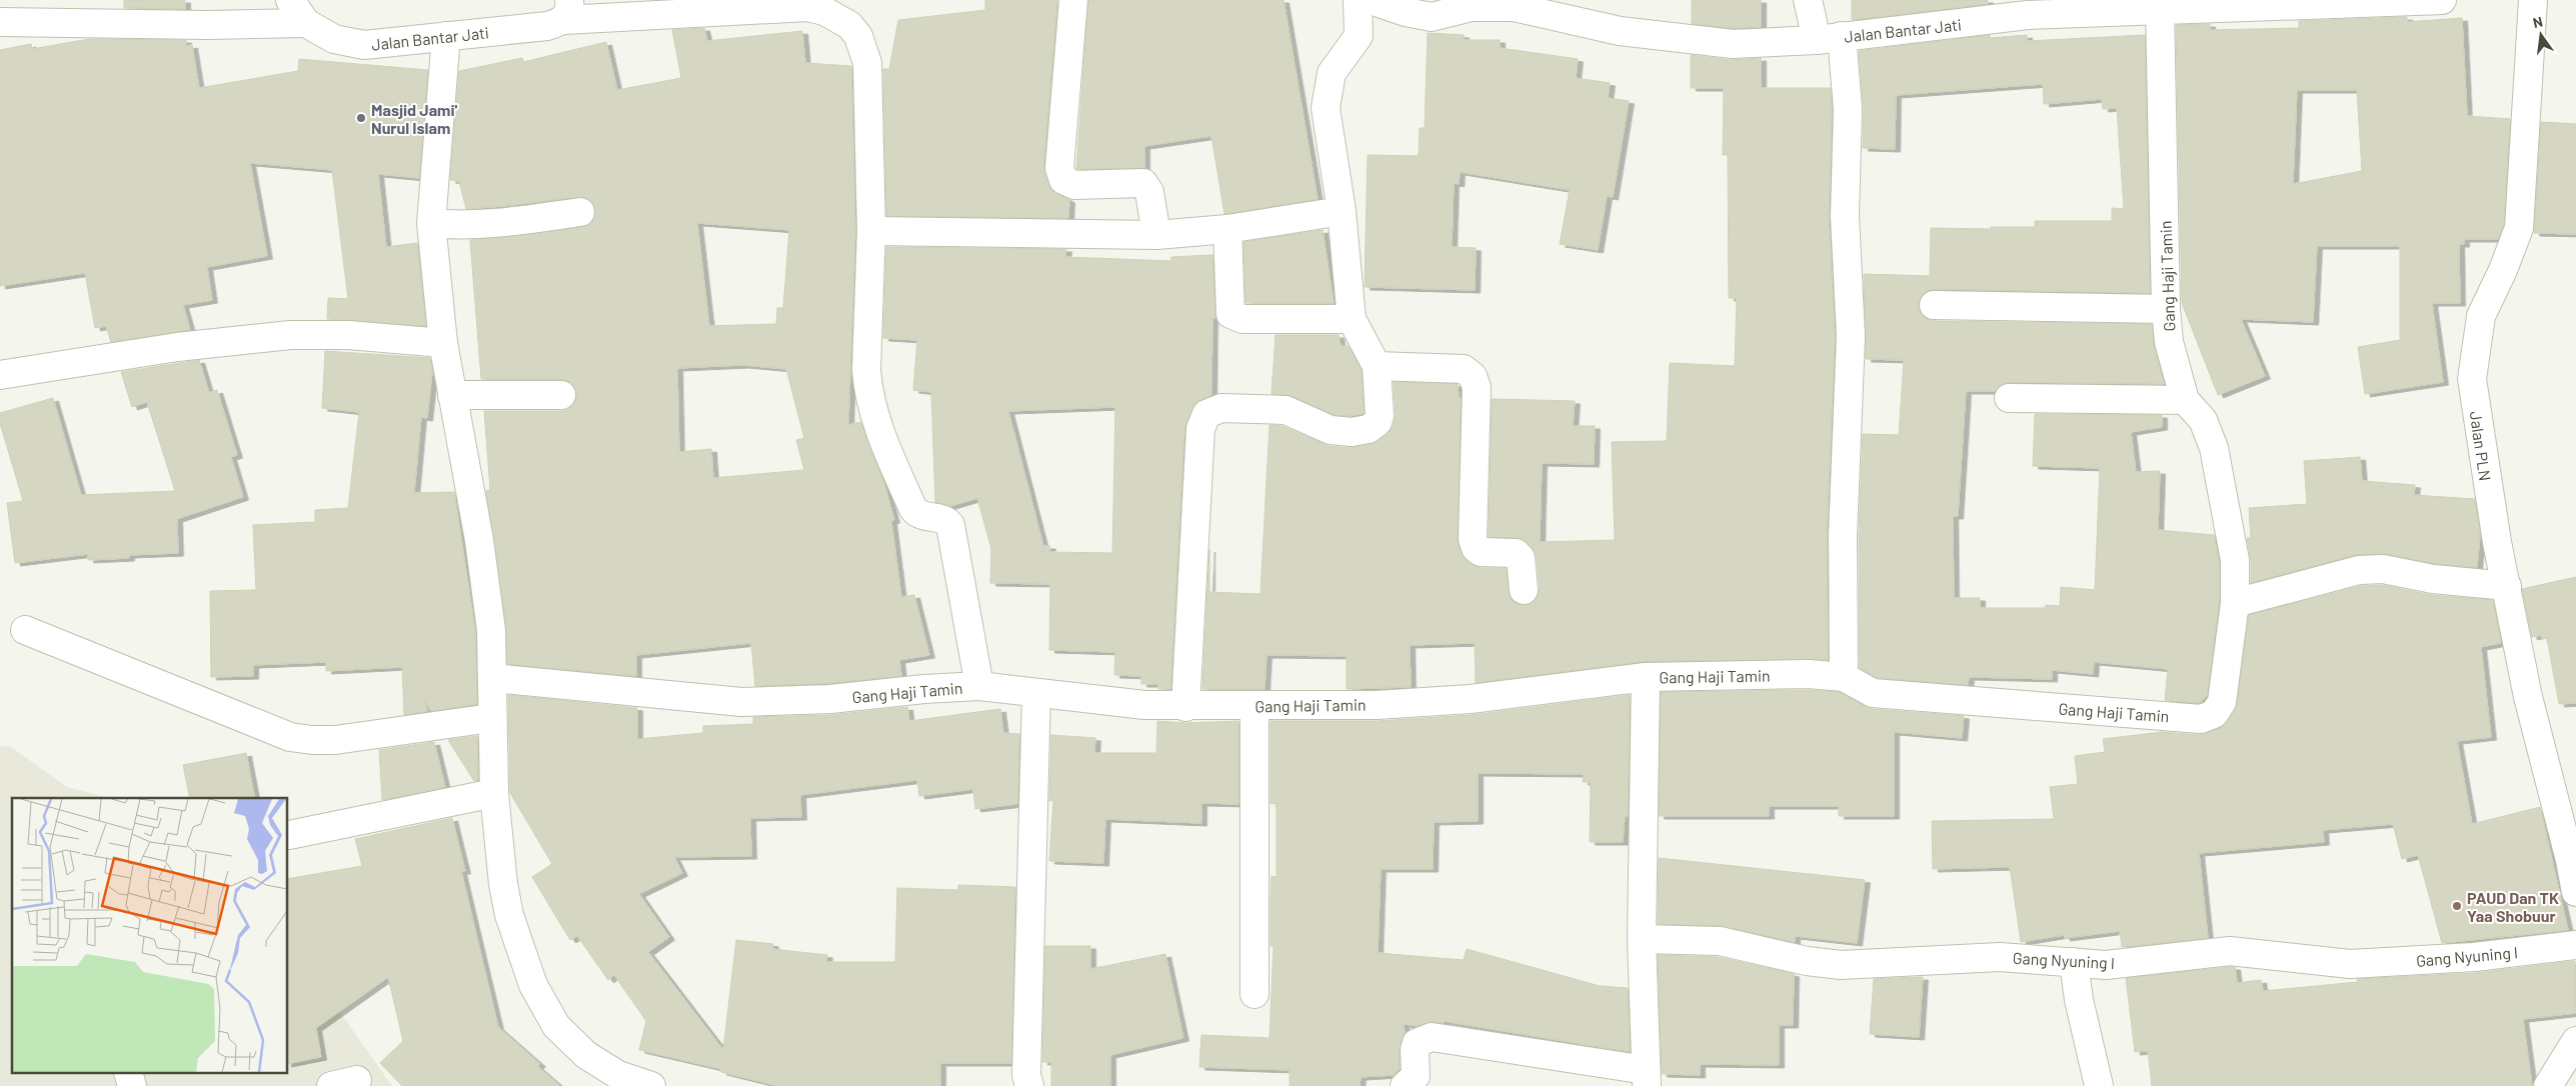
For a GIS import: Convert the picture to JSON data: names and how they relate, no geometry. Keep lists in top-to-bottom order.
{
  "streets": {
    "street": [
      "Jalan Bantar Jati",
      "Gang Haji Tamin",
      "Jalan PLN",
      "Gang Nyuning I"
    ]
  },
  "crossings": [
    ["Jalan Bantar Jati", "Gang Haji Tamin"]
  ],
  "places": ["Masjid Jami' Nurul Islam", "PAUD Dan TK Yaa Shobuur"],
  "north": "top"
}
